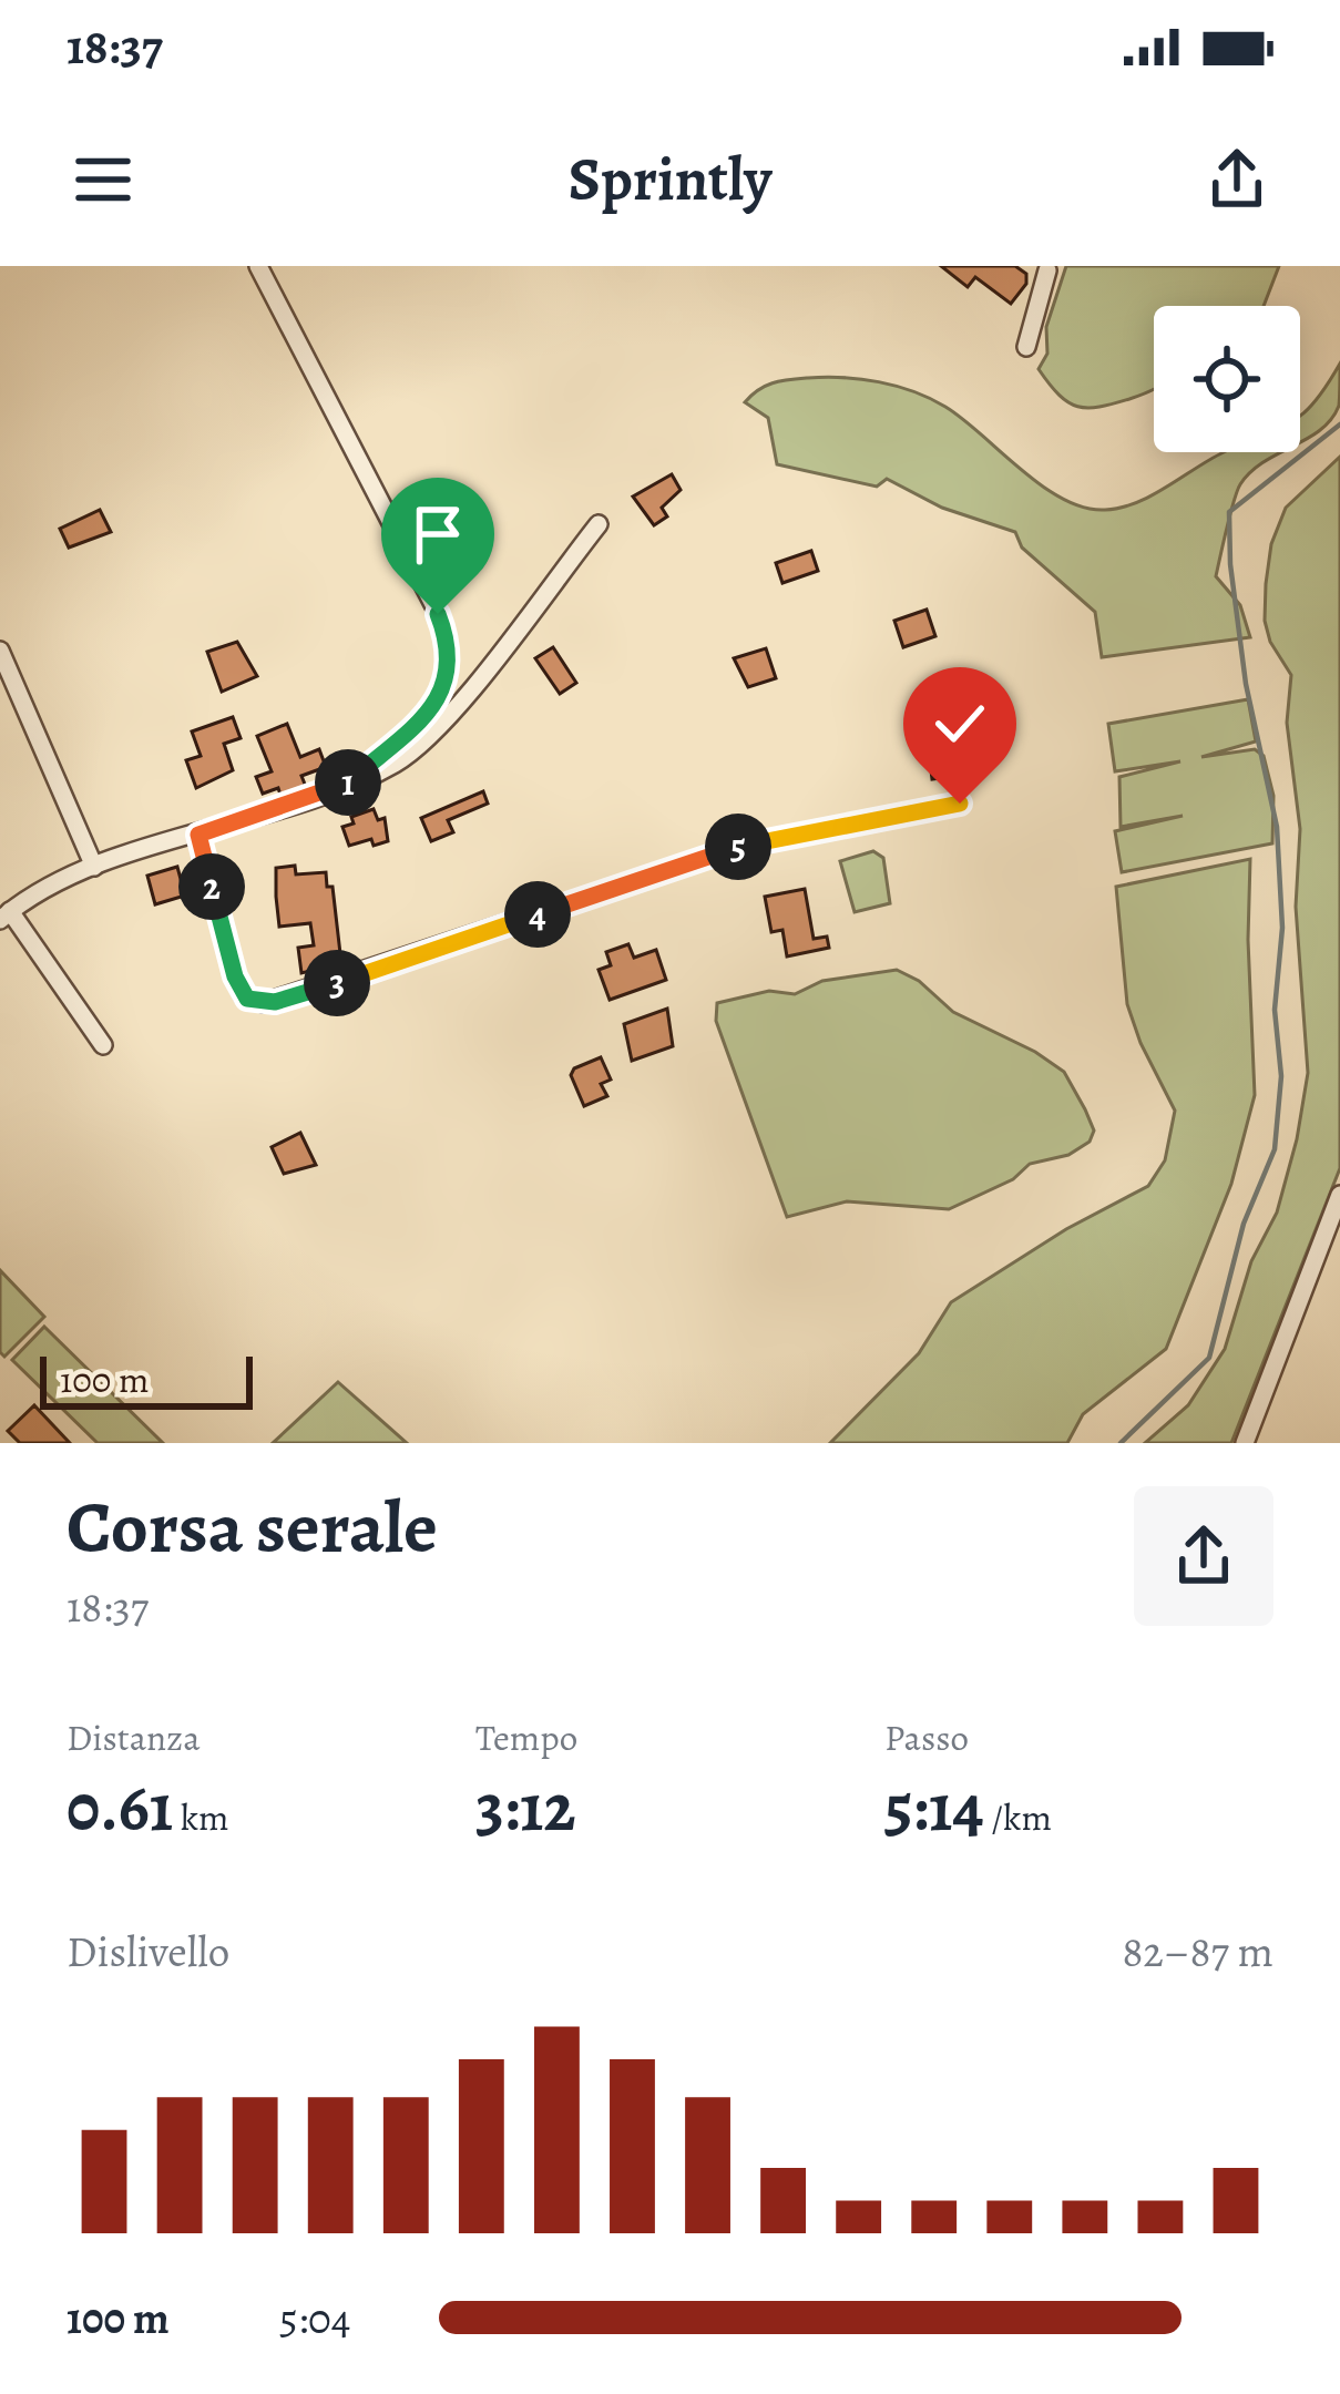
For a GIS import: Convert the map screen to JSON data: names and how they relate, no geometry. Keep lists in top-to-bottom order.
{
  "scale_bar": "100 m",
  "page": {
    "status": "18:37",
    "header": "Sprintly",
    "pins": [
      "1",
      "5",
      "2",
      "4",
      "3"
    ],
    "scale": "100 m",
    "heading": ["Corsa serale", "18:37"],
    "stats": [
      ["Distanza", "0.61 km"],
      ["Tempo", "3:12"],
      ["Passo", "5:14 /km"]
    ],
    "chart": ["Dislivello", "82–87 m"],
    "list": [
      {
        "name": "100 m",
        "note": "5:04"
      }
    ]
  }
}
